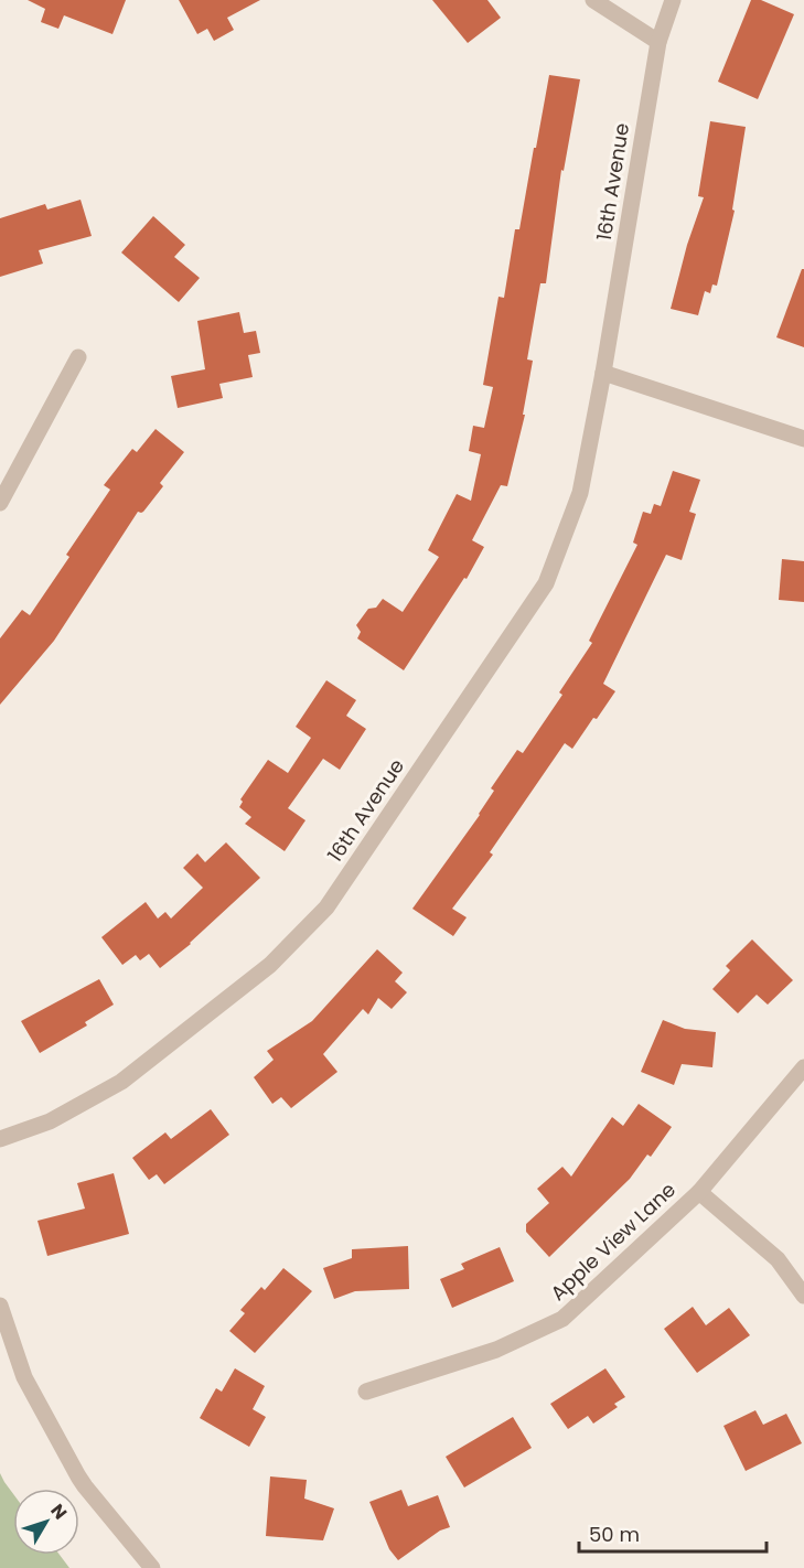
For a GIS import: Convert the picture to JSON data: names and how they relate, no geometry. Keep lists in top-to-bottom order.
{
  "streets": {
    "street": ["16th Avenue", "Apple View Lane"]
  },
  "scale_bar": "50 m",
  "north": "top right"
}
